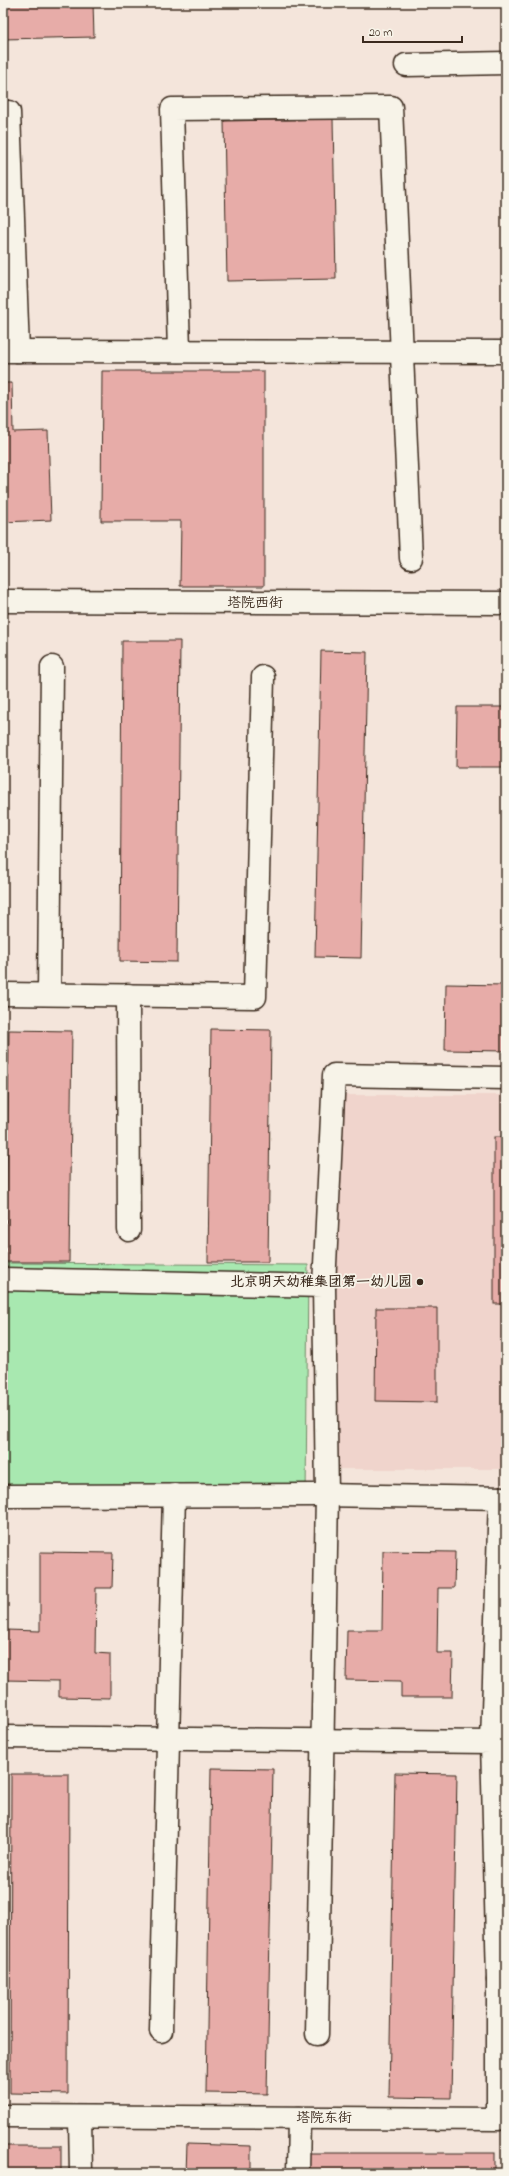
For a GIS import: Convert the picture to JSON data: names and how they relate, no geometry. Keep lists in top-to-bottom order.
{
  "streets": {
    "street": ["塔院西街", "塔院东街"]
  },
  "places": ["北京明天幼稚集团第一幼儿园"],
  "scale_bar": "20 m"
}
